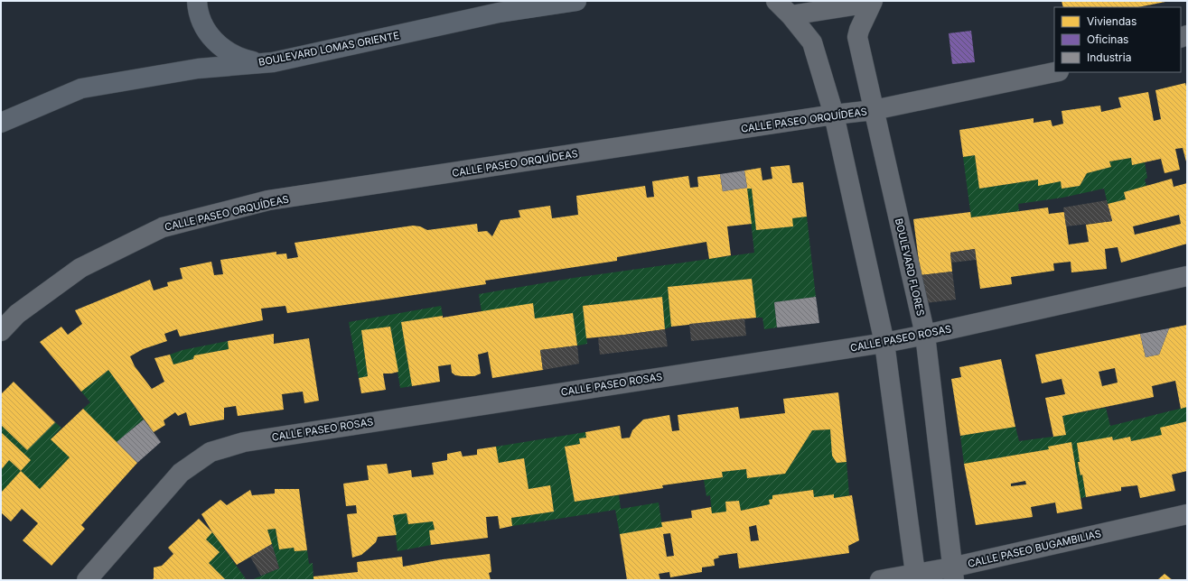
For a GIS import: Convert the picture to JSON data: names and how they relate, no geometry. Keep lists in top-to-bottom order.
{
  "streets": {
    "street": [
      "BOULEVARD LOMAS ORIENTE",
      "CALLE PASEO ORQUÍDEAS",
      "BOULEVARD FLORES",
      "CALLE PASEO ROSAS",
      "CALLE PASEO BUGAMBILIAS"
    ]
  },
  "crossings": [
    ["CALLE PASEO ORQUÍDEAS", "BOULEVARD FLORES"],
    ["BOULEVARD FLORES", "CALLE PASEO ROSAS"],
    ["BOULEVARD FLORES", "CALLE PASEO BUGAMBILIAS"]
  ],
  "legend": ["Viviendas", "Oficinas", "Industria"]
}
